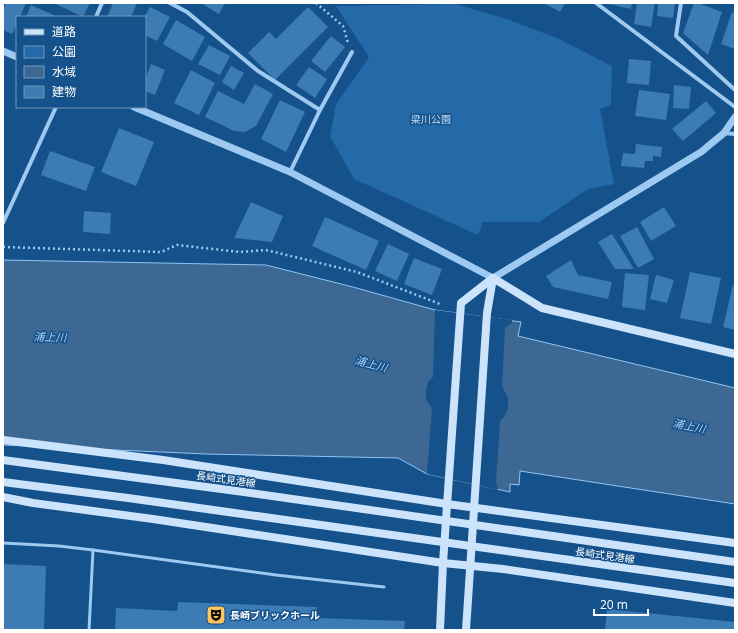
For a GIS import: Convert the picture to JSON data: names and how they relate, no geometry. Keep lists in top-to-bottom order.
{
  "streets": {
    "main road": ["長崎式見港線"]
  },
  "water": ["浦上川"],
  "parks": ["梁川公園"],
  "places": {
    "theatre": ["長崎ブリックホール"]
  },
  "legend": [
    "道路",
    "公園",
    "水域",
    "建物"
  ],
  "scale_bar": "20 m"
}
